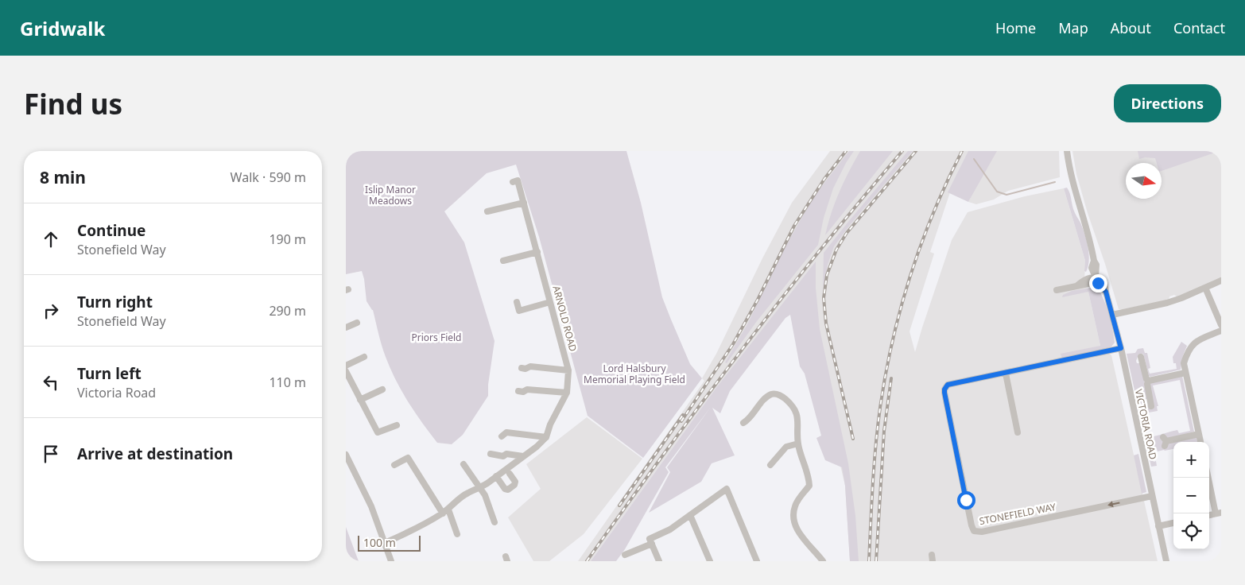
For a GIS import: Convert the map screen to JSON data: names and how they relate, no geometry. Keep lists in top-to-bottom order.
{
  "streets": {
    "street": ["ARNOLD ROAD", "VICTORIA ROAD", "STONEFIELD WAY"]
  },
  "crossings": [
    ["VICTORIA ROAD", "STONEFIELD WAY"]
  ],
  "parks": ["Islip Manor Meadows", "Priors Field", "Lord Halsbury Memorial Playing Field"],
  "scale_bar": "100 m",
  "north": "right",
  "page": {
    "header": "Gridwalk",
    "nav": [
      "Home",
      "Map",
      "About",
      "Contact"
    ],
    "buttons": "Directions",
    "title": "Find us",
    "heading": ["8 min", "Walk · 590 m"],
    "list": [
      ["Continue", "Stonefield Way", "190 m"],
      ["Turn right", "Stonefield Way", "290 m"],
      ["Turn left", "Victoria Road", "110 m"],
      "Arrive at destination"
    ],
    "map_buttons": ["+", "−"],
    "scale": "100 m"
  }
}
